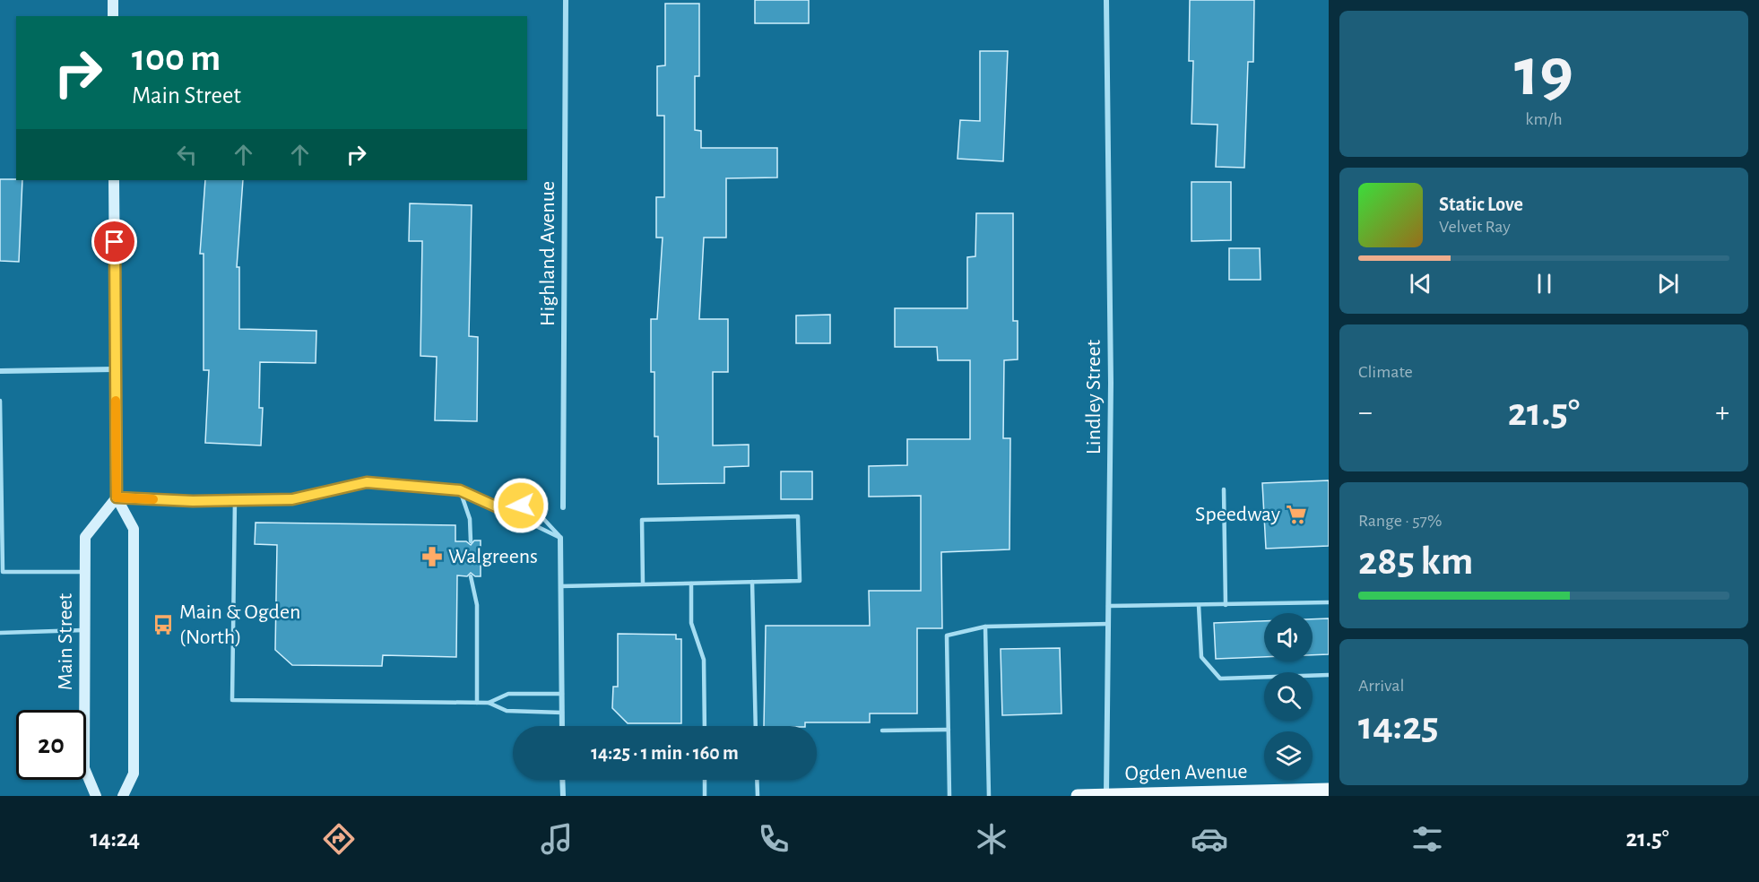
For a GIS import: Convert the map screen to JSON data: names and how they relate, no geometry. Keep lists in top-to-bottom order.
{
  "streets": {
    "main road": ["Main Street", "Ogden Avenue"],
    "street": ["Highland Avenue", "Lindley Street"]
  },
  "crossings": [
    ["Lindley Street", "Ogden Avenue"]
  ],
  "places": {
    "supermarket": ["Speedway"],
    "pharmacy": ["Walgreens"],
    "bus stop": ["Main & Ogden (North)"]
  },
  "page": {
    "tile": [
      ["19", "km/h"],
      "Climate",
      ["Range · 57%", "285 km"],
      ["Arrival", "14:25"]
    ],
    "turn": ["100 m", "Main Street"],
    "song": ["Static Love", "Velvet Ray"],
    "heat": ["−", "21.5°", "+"],
    "limit": "20",
    "trip": "14:25 · 1 min · 160 m",
    "tabs": ["14:24", "21.5°"]
  }
}
